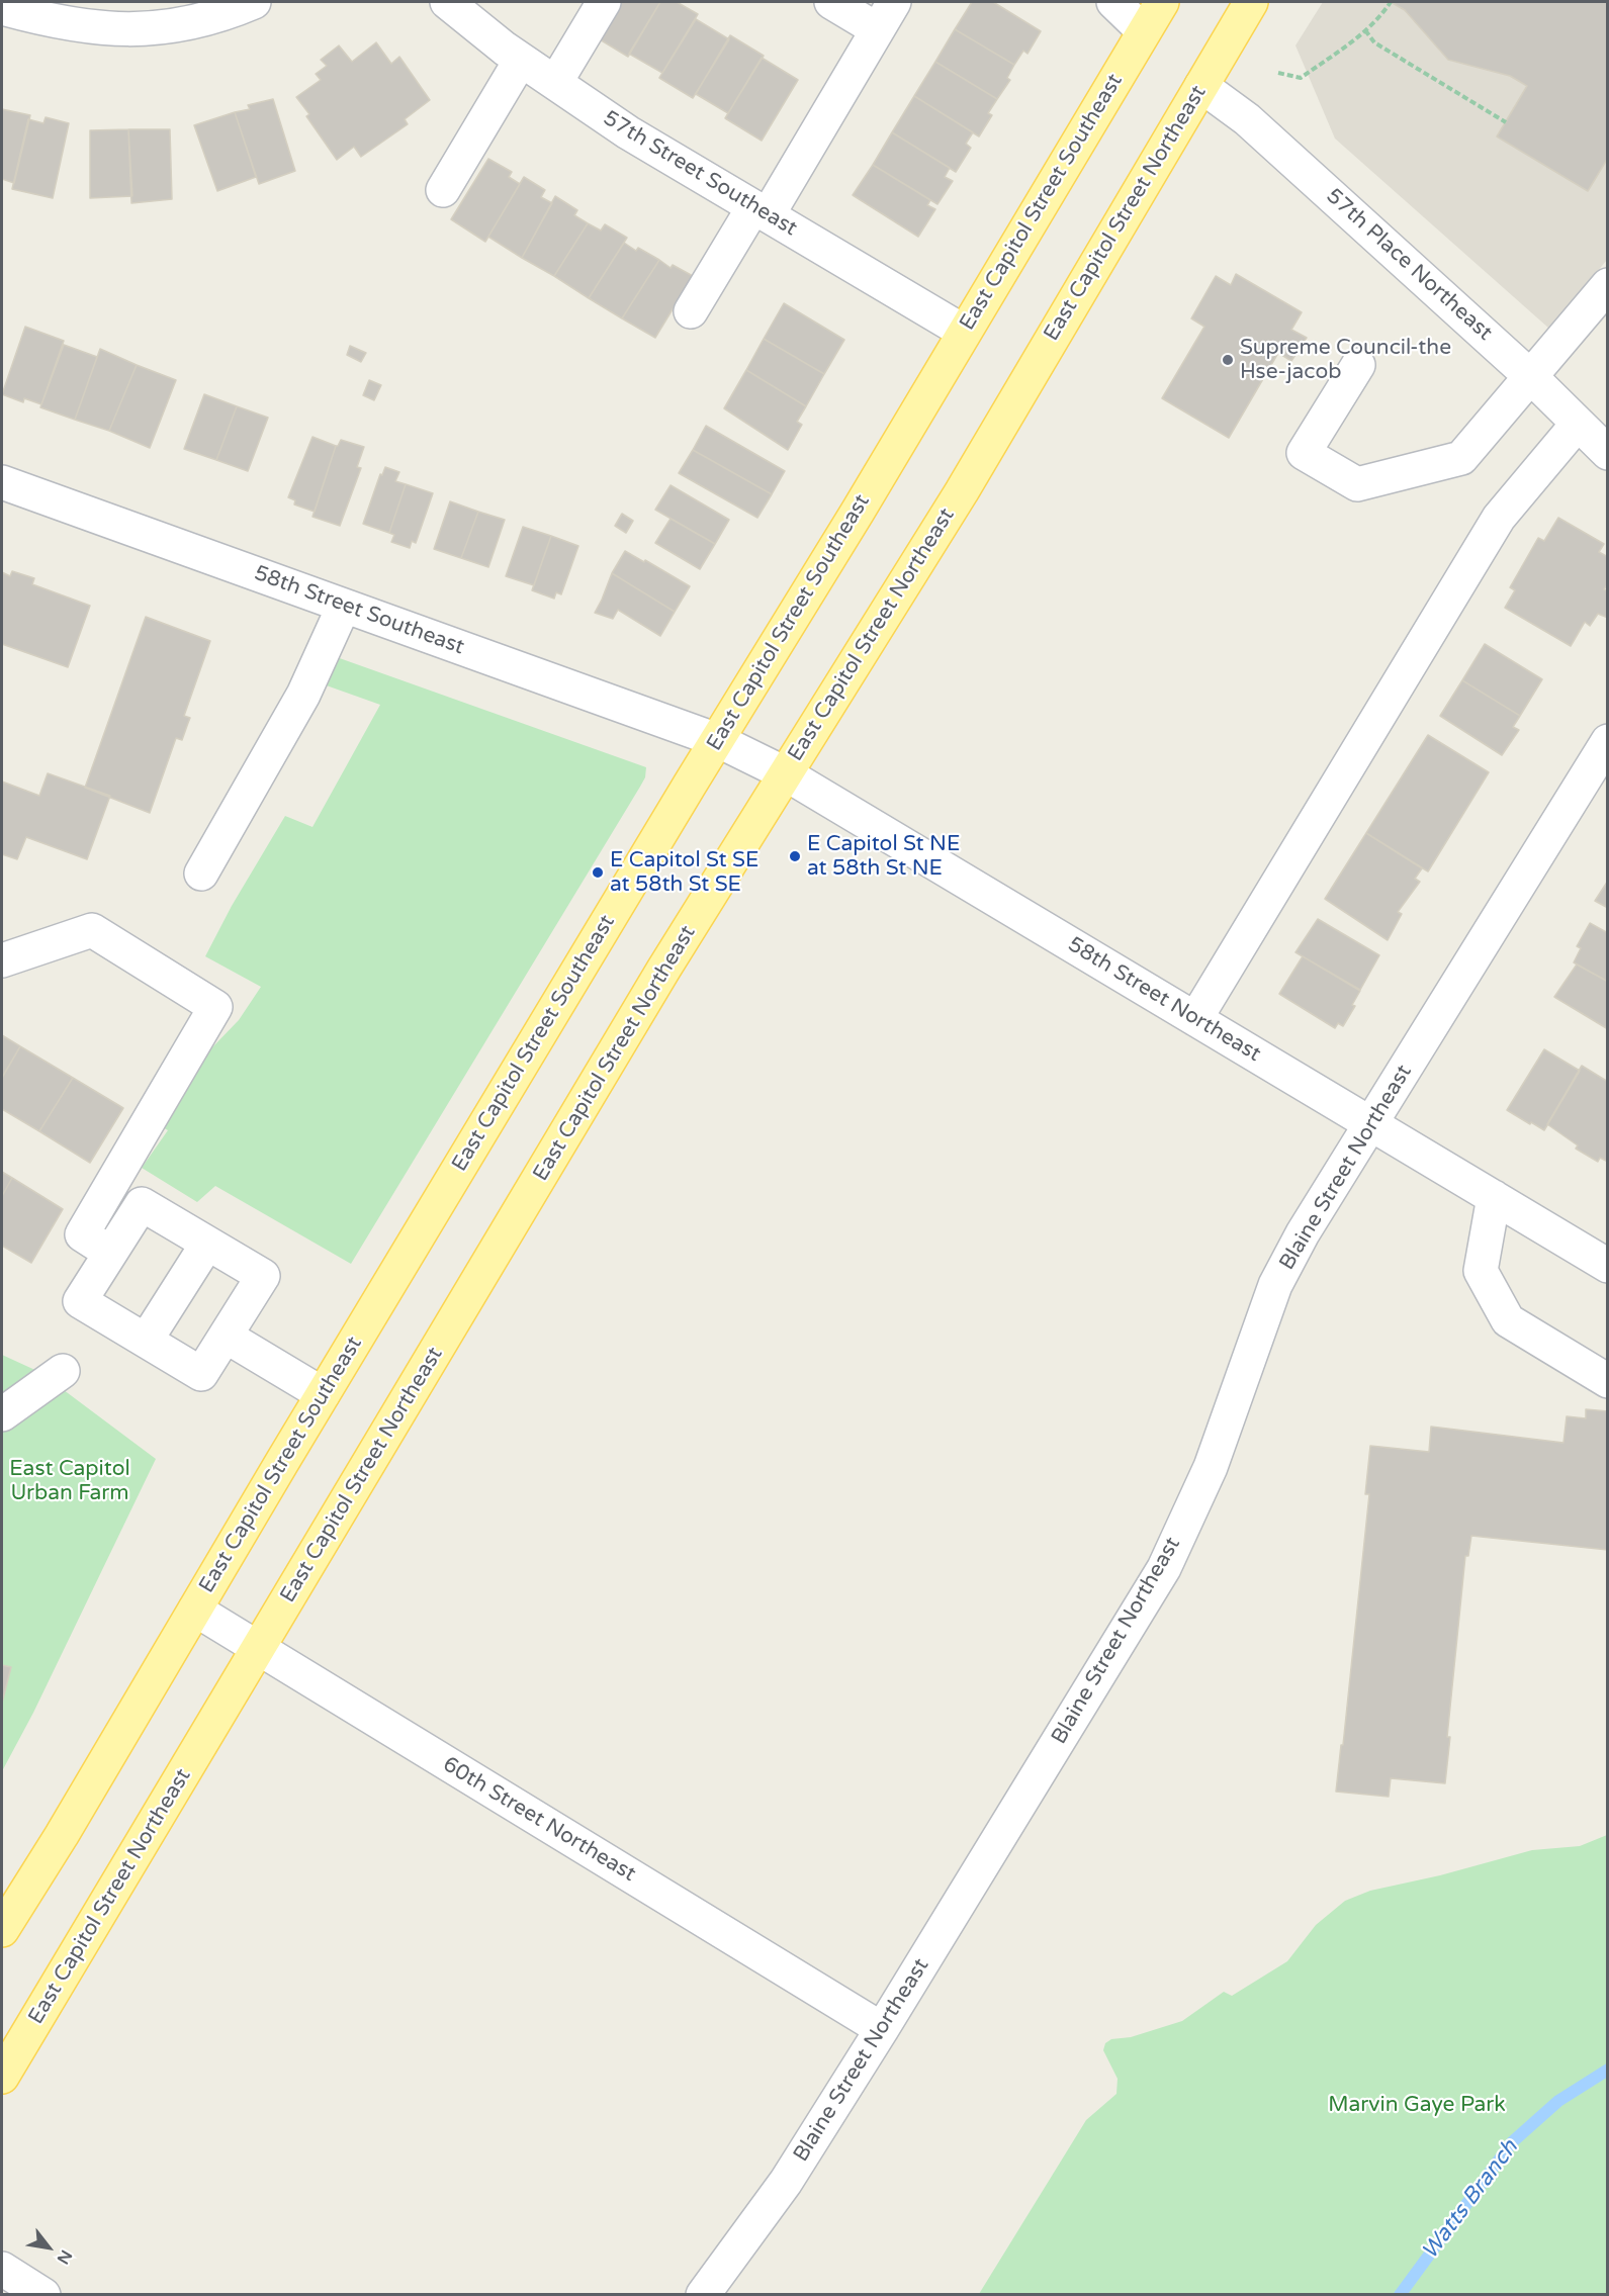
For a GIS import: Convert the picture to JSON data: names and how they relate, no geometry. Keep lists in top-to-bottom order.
{
  "streets": {
    "main road": ["East Capitol Street Southeast", "East Capitol Street Northeast"],
    "street": [
      "57th Street Southeast",
      "57th Place Northeast",
      "58th Street Southeast",
      "58th Street Northeast",
      "Blaine Street Northeast",
      "60th Street Northeast"
    ]
  },
  "crossings": [
    ["57th Street Southeast", "East Capitol Street Southeast"],
    ["East Capitol Street Southeast", "58th Street Southeast"],
    ["East Capitol Street Southeast", "58th Street Northeast"],
    ["East Capitol Street Southeast", "60th Street Northeast"],
    ["East Capitol Street Northeast", "57th Place Northeast"],
    ["East Capitol Street Northeast", "58th Street Northeast"],
    ["East Capitol Street Northeast", "60th Street Northeast"],
    ["58th Street Southeast", "58th Street Northeast"],
    ["58th Street Northeast", "Blaine Street Northeast"],
    ["Blaine Street Northeast", "60th Street Northeast"]
  ],
  "water": ["Watts Branch"],
  "parks": ["East Capitol Urban Farm", "Marvin Gaye Park"],
  "places": ["Supreme Council-the Hse-jacob", "E Capitol St NE at 58th St NE", "E Capitol St SE at 58th St SE"],
  "north": "bottom right"
}
